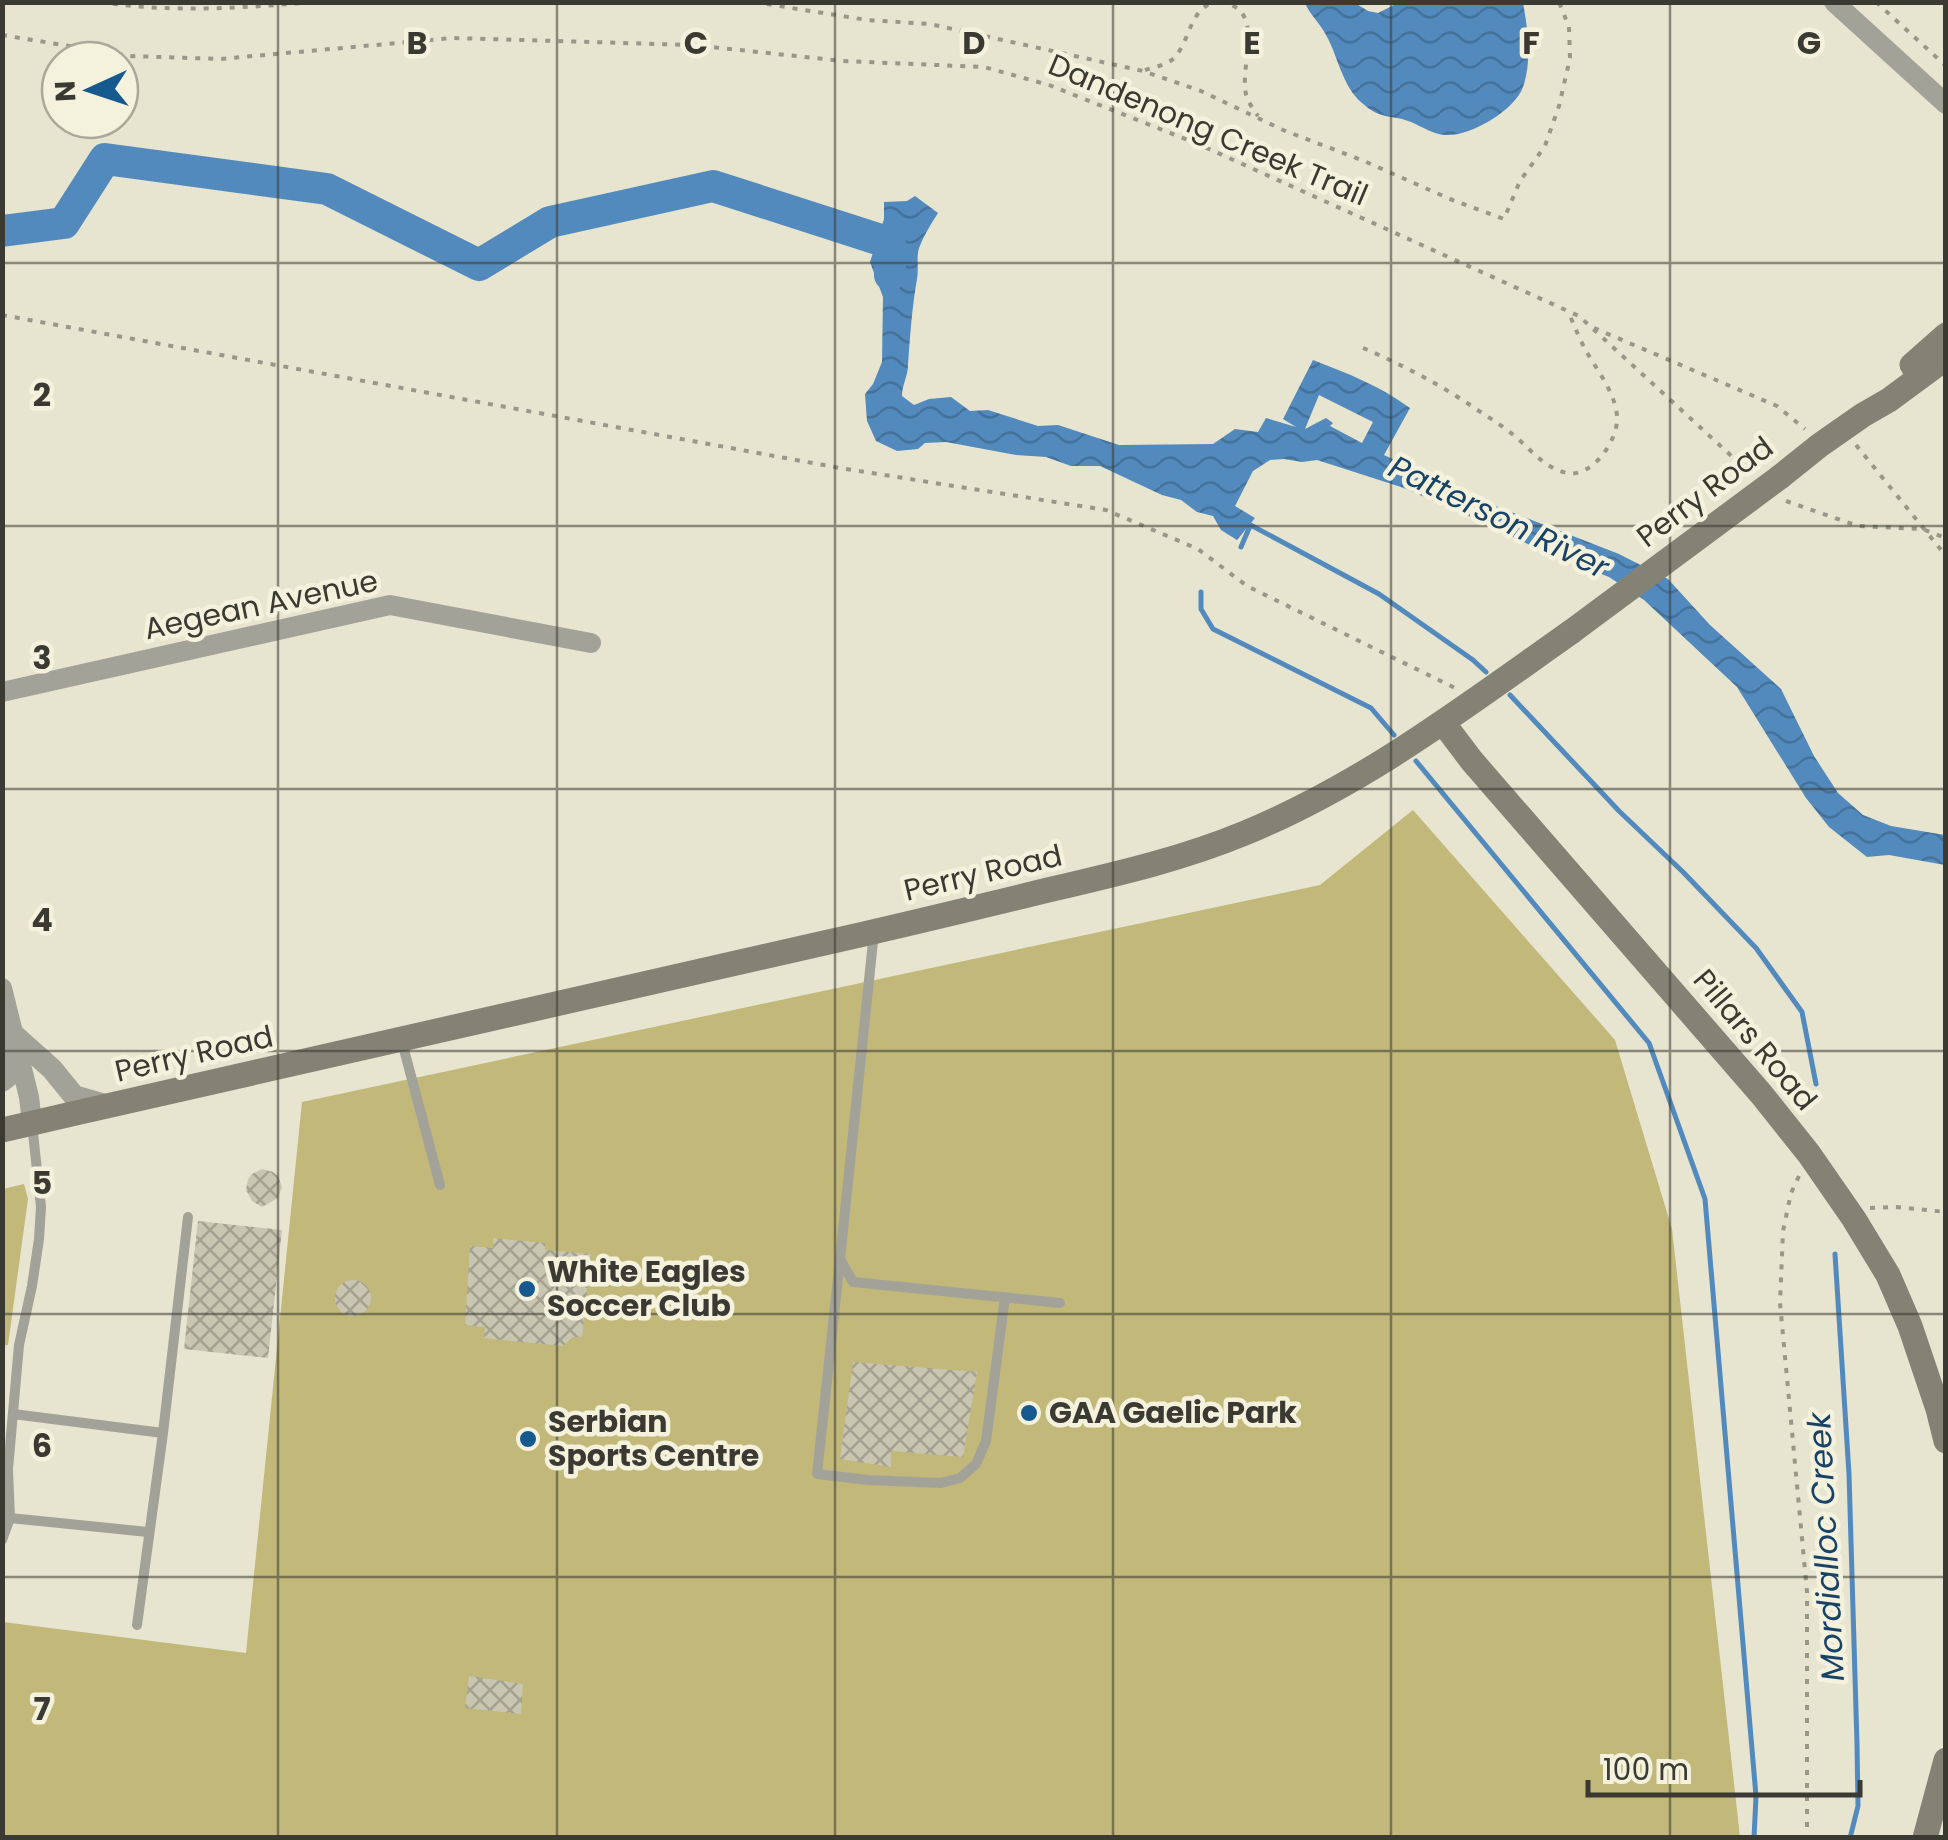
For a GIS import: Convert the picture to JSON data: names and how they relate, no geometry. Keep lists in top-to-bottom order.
{
  "streets": {
    "main road": ["Perry Road", "Pillars Road"],
    "street": ["Aegean Avenue"],
    "path": ["Dandenong Creek Trail"]
  },
  "crossings": [
    ["Dandenong Creek Trail", "Perry Road"],
    ["Perry Road", "Pillars Road"]
  ],
  "water": ["Patterson River", "Mordialloc Creek"],
  "places": ["White Eagles Soccer Club", "GAA Gaelic Park", "Serbian Sports Centre"],
  "scale_bar": "100 m",
  "north": "left",
  "grid": {
    "columns": [
      "B",
      "C",
      "D",
      "E",
      "F",
      "G"
    ],
    "rows": [
      "2",
      "3",
      "4",
      "5",
      "6",
      "7"
    ]
  }
}
